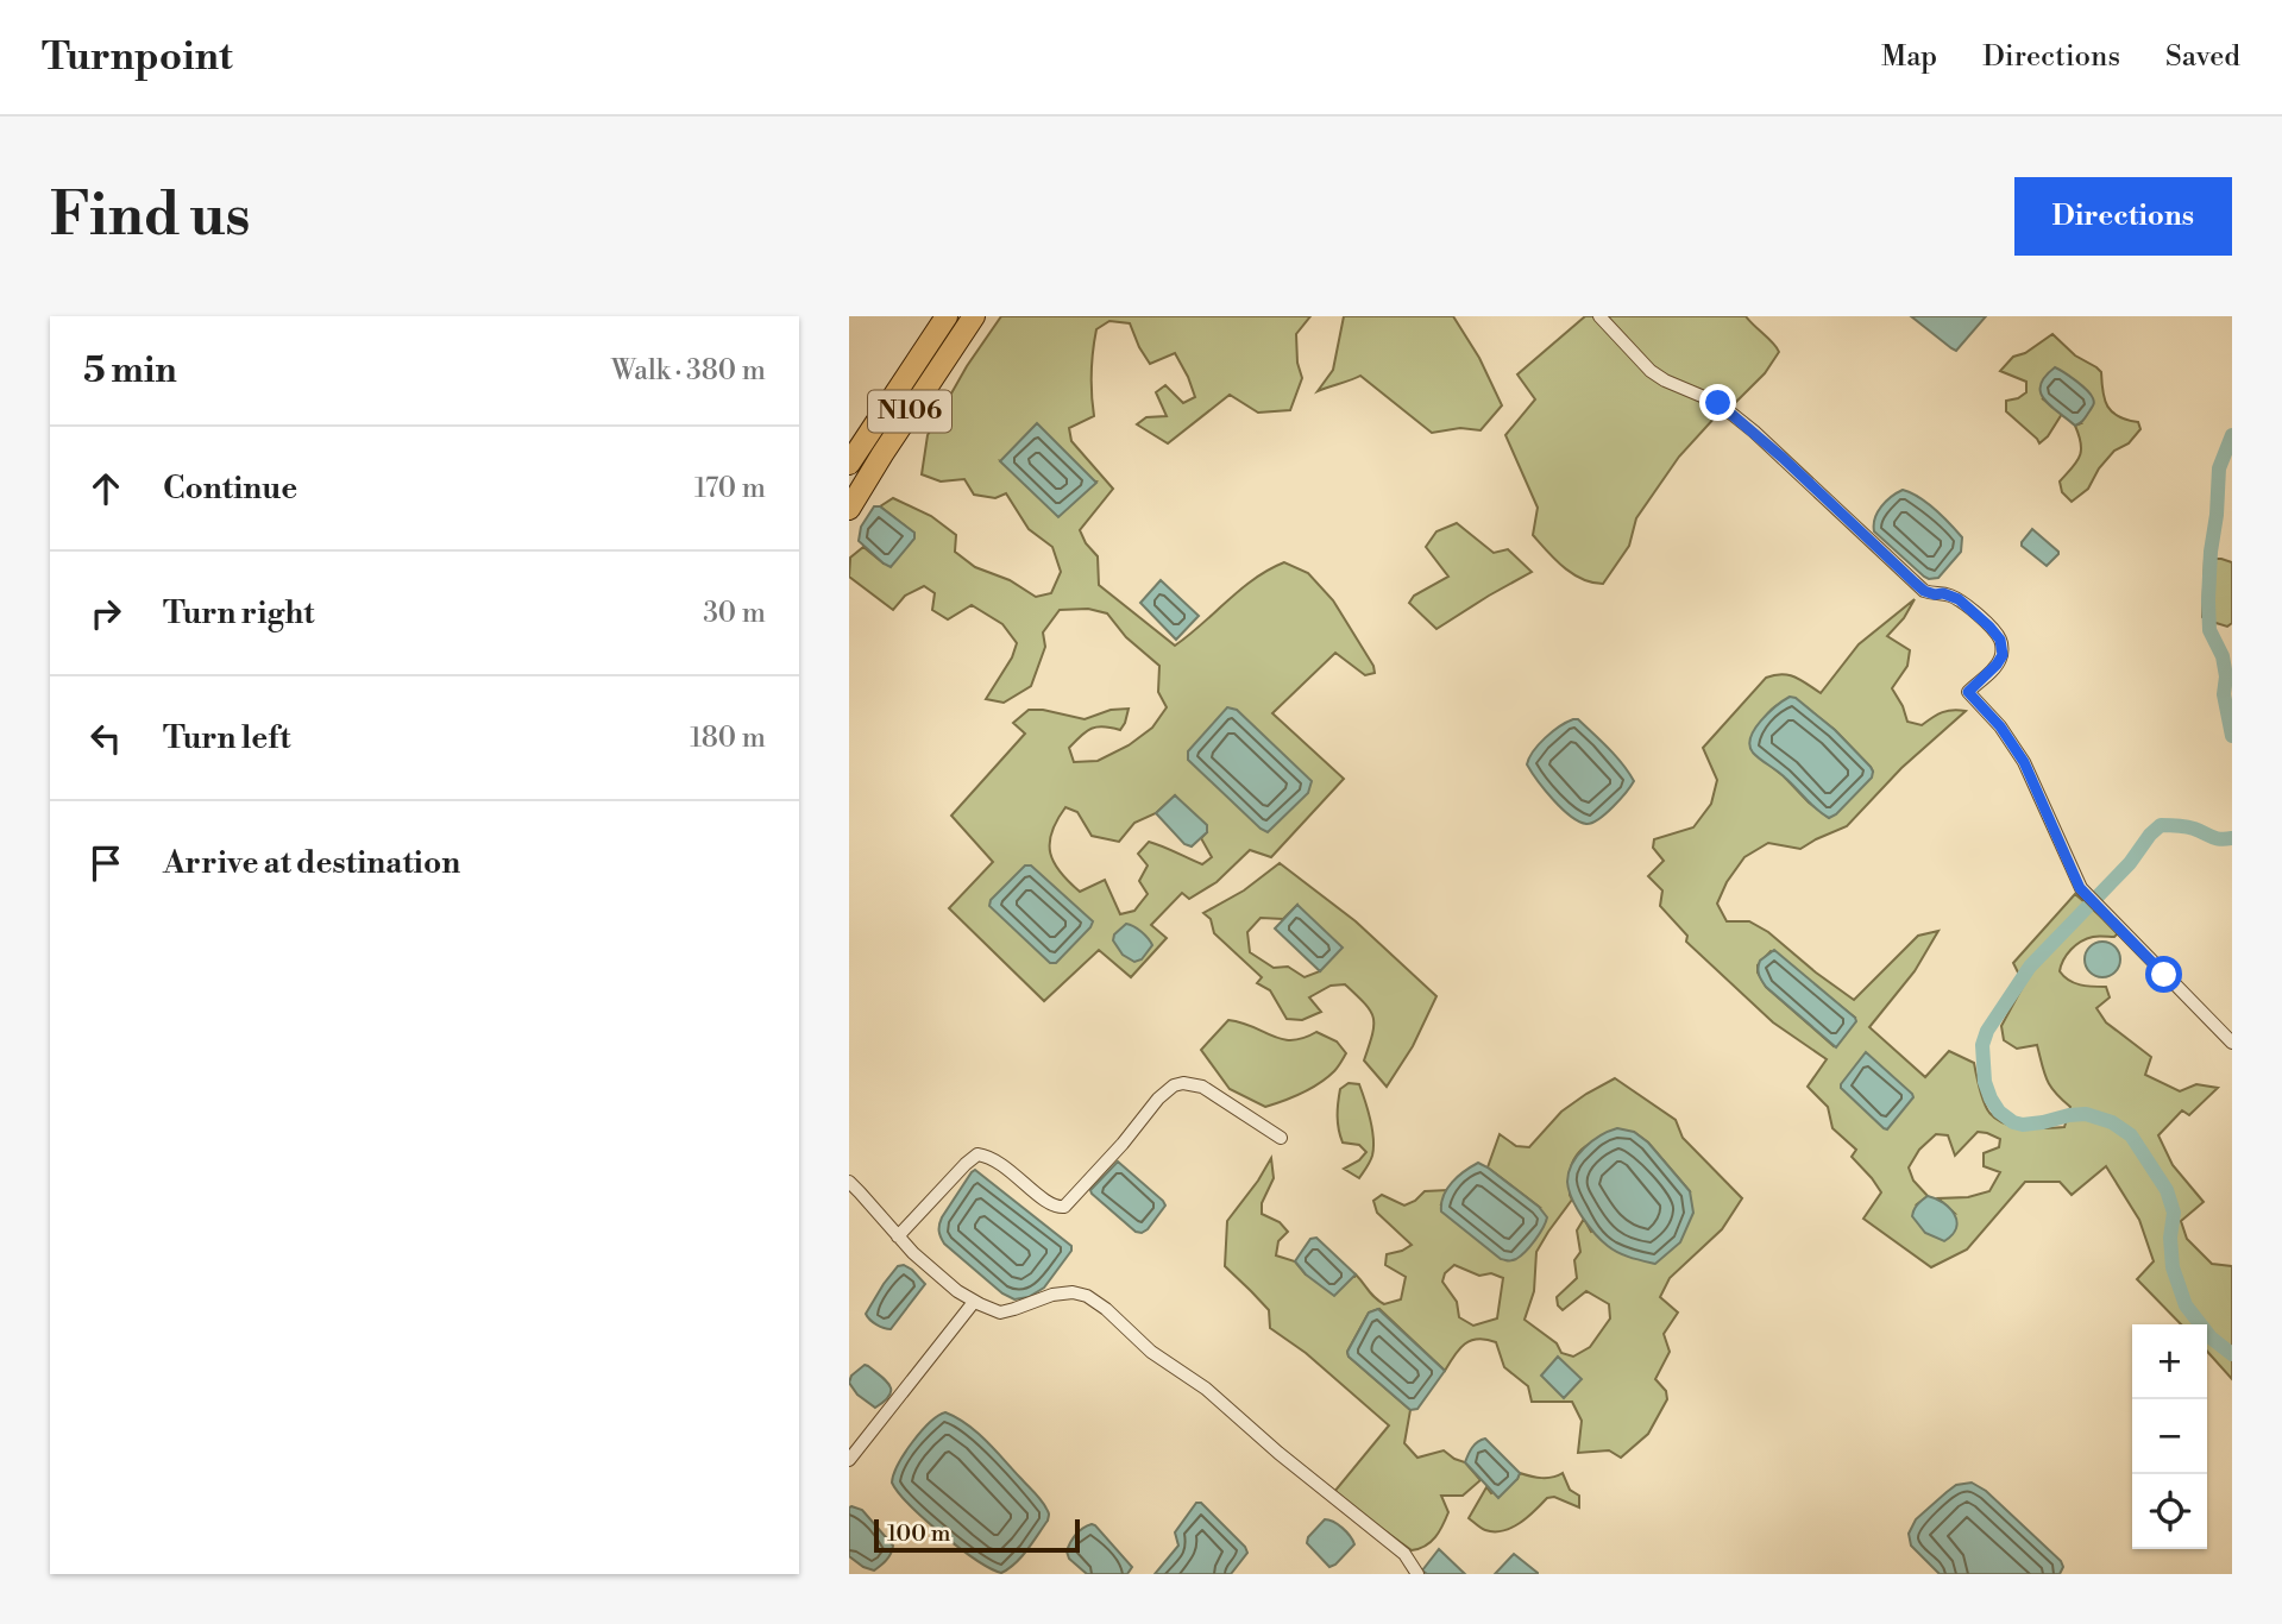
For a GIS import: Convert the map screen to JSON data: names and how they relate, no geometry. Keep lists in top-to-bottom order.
{
  "streets": {
    "highway": ["N106"]
  },
  "scale_bar": "100 m",
  "page": {
    "header": "Turnpoint",
    "nav": ["Map", "Directions", "Saved"],
    "buttons": "Directions",
    "title": "Find us",
    "heading": ["5 min", "Walk · 380 m"],
    "list": [
      ["Continue", "170 m"],
      ["Turn right", "30 m"],
      ["Turn left", "180 m"],
      "Arrive at destination"
    ],
    "map_buttons": ["+", "−"],
    "scale": "100 m"
  }
}
